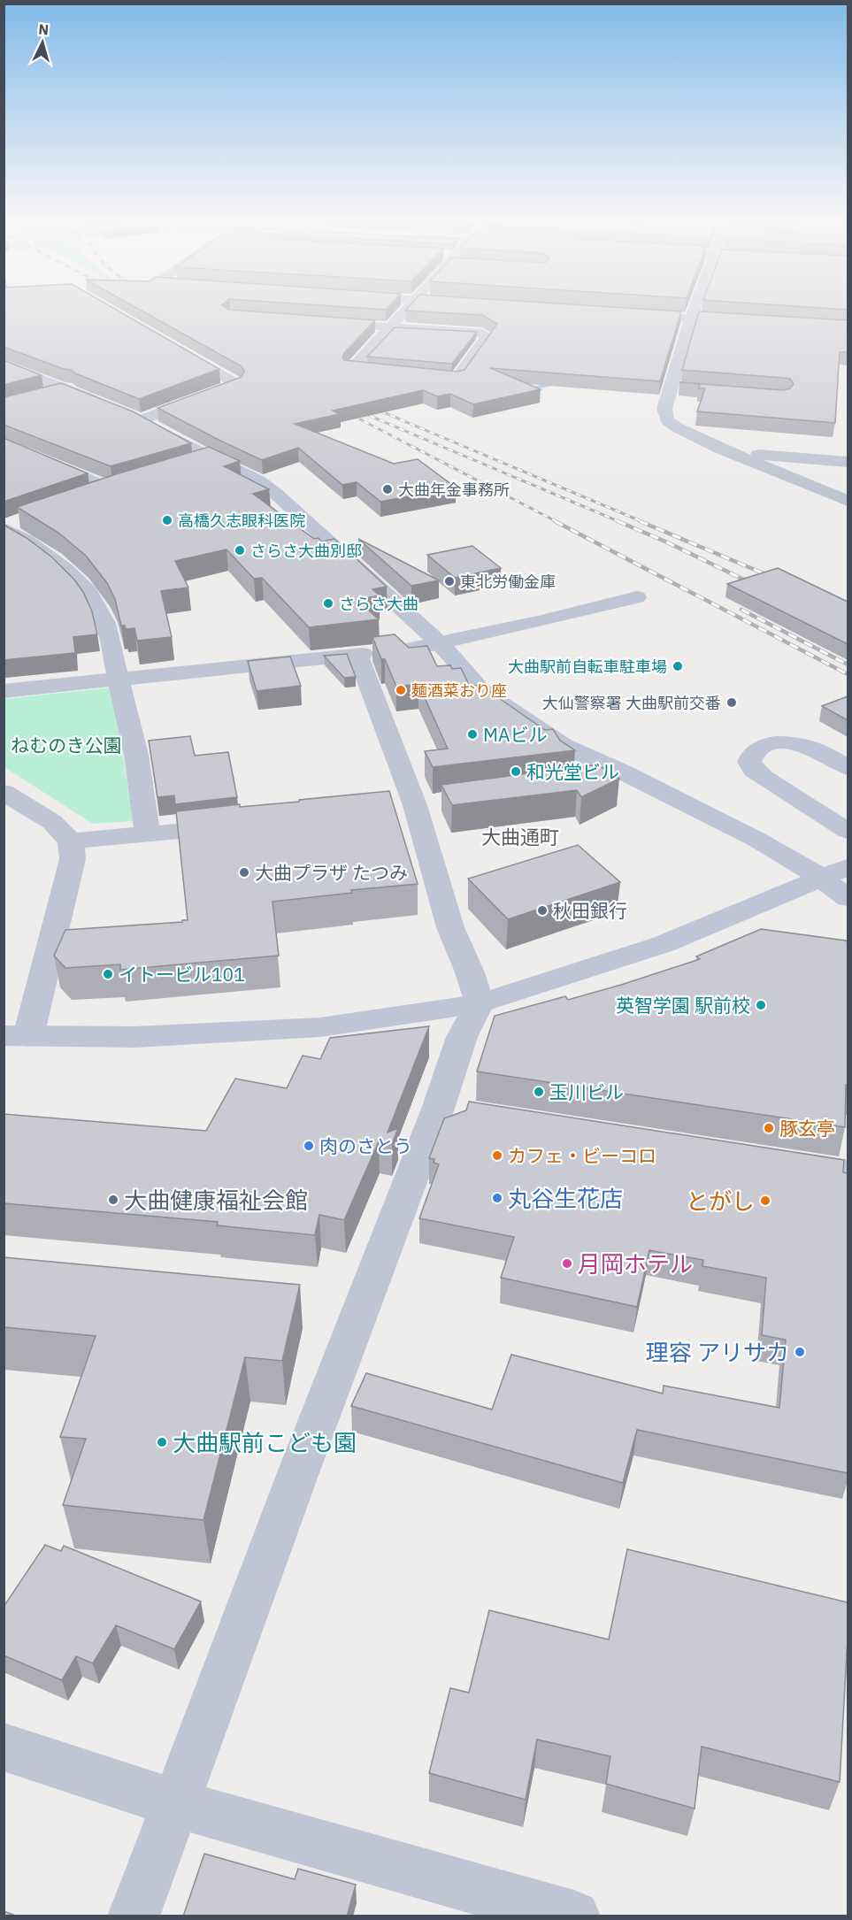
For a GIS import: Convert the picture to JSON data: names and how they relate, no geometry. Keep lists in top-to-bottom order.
{
  "districts": ["大曲通町"],
  "parks": ["ねむのき公園"],
  "places": [
    "大曲年金事務所",
    "高橋久志眼科医院",
    "さらさ大曲別邸",
    "東北労働金庫",
    "さらさ大曲",
    "大曲駅前自転車駐車場",
    "麺酒菜おり座",
    "大仙警察署 大曲駅前交番",
    "MAビル",
    "和光堂ビル",
    "大曲プラザ たつみ",
    "秋田銀行",
    "イトービル101",
    "英智学園 駅前校",
    "玉川ビル",
    "豚玄亭",
    "肉のさとう",
    "カフェ・ビーコロ",
    "丸谷生花店",
    "大曲健康福祉会館",
    "とがし",
    "月岡ホテル",
    "理容 アリサカ",
    "大曲駅前こども園"
  ],
  "north": "top"
}
